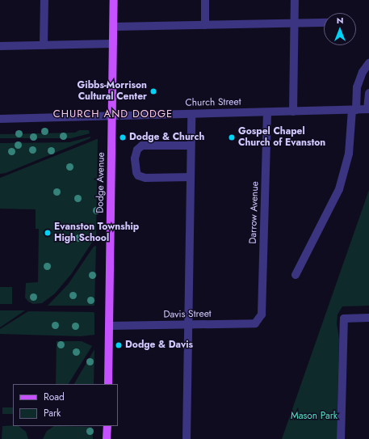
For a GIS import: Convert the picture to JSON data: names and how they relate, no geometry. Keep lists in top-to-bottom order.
{
  "streets": {
    "main road": ["Dodge Avenue"],
    "street": ["Church Street", "Darrow Avenue", "Davis Street"]
  },
  "crossings": [
    ["Church Street", "Dodge Avenue"],
    ["Church Street", "Darrow Avenue"],
    ["Dodge Avenue", "Davis Street"],
    ["Darrow Avenue", "Davis Street"]
  ],
  "districts": ["CHURCH AND DODGE"],
  "parks": ["Mason Park"],
  "places": [
    "Gibbs-Morrison Cultural Center",
    "Dodge & Church",
    "Gospel Chapel Church of Evanston",
    "Evanston Township High School",
    "Dodge & Davis"
  ],
  "legend": ["Road", "Park"],
  "north": "top"
}
